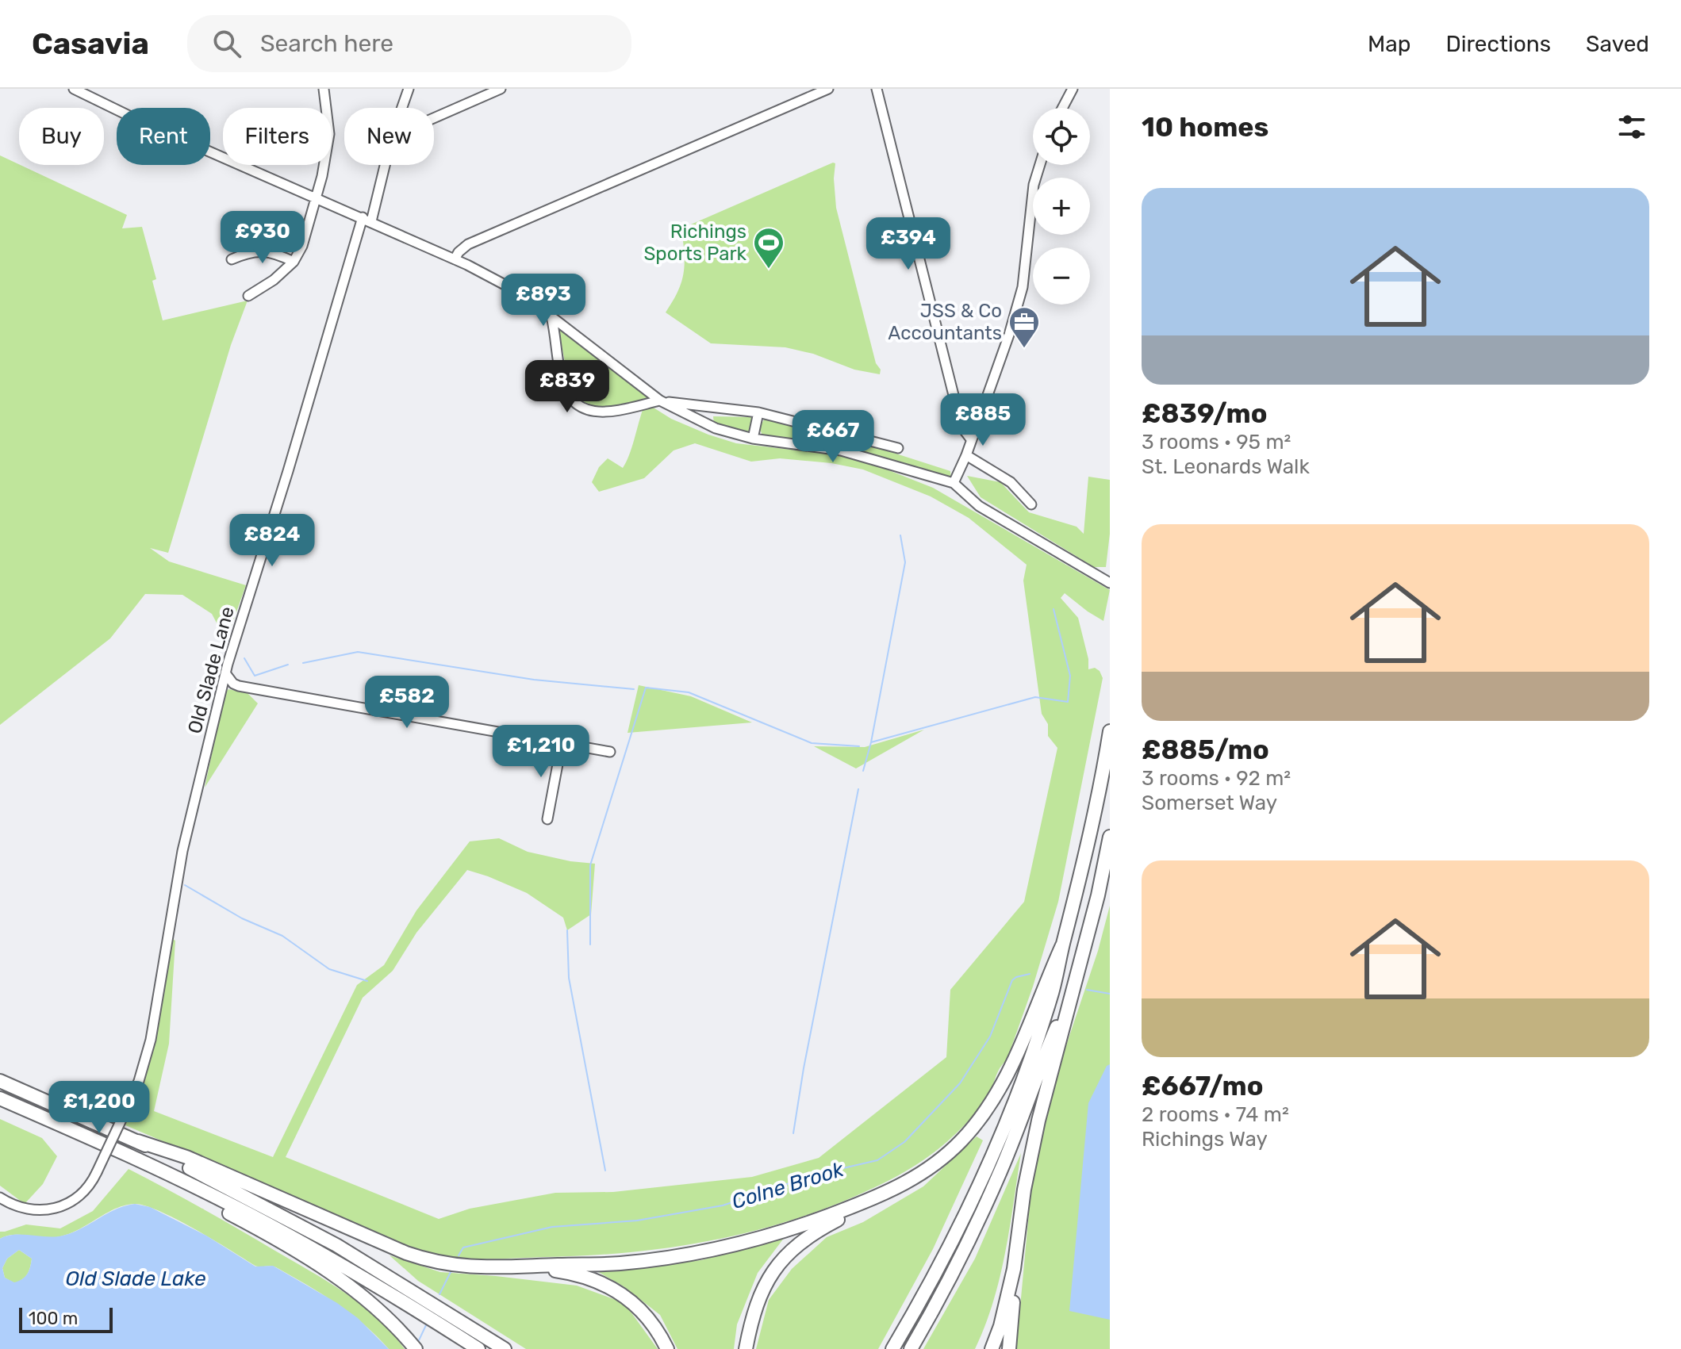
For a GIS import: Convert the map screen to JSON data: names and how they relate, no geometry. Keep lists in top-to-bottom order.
{
  "streets": {
    "street": ["Old Slade Lane"]
  },
  "water": ["Colne Brook", "Old Slade Lake"],
  "places": {
    "sports": ["Richings Sports Park"],
    "office": ["JSS & Co Accountants"]
  },
  "scale_bar": "100 m",
  "page": {
    "header": "Casavia",
    "search": "Search here",
    "nav": ["Map", "Directions", "Saved"],
    "heading": "10 homes",
    "map_buttons": ["+", "−"],
    "chip": [
      "Buy",
      "Rent",
      "Filters",
      "New"
    ],
    "list": [
      {
        "name": "£839/mo",
        "note": "3 rooms · 95 m² · St. Leonards Walk"
      },
      {
        "name": "£885/mo",
        "note": "3 rooms · 92 m² · Somerset Way"
      },
      {
        "name": "£667/mo",
        "note": "2 rooms · 74 m² · Richings Way"
      }
    ],
    "price": [
      "£930",
      "£394",
      "£893",
      "£839",
      "£885",
      "£667",
      "£824",
      "£582",
      "£1,210",
      "£1,200"
    ],
    "scale": "100 m"
  }
}
